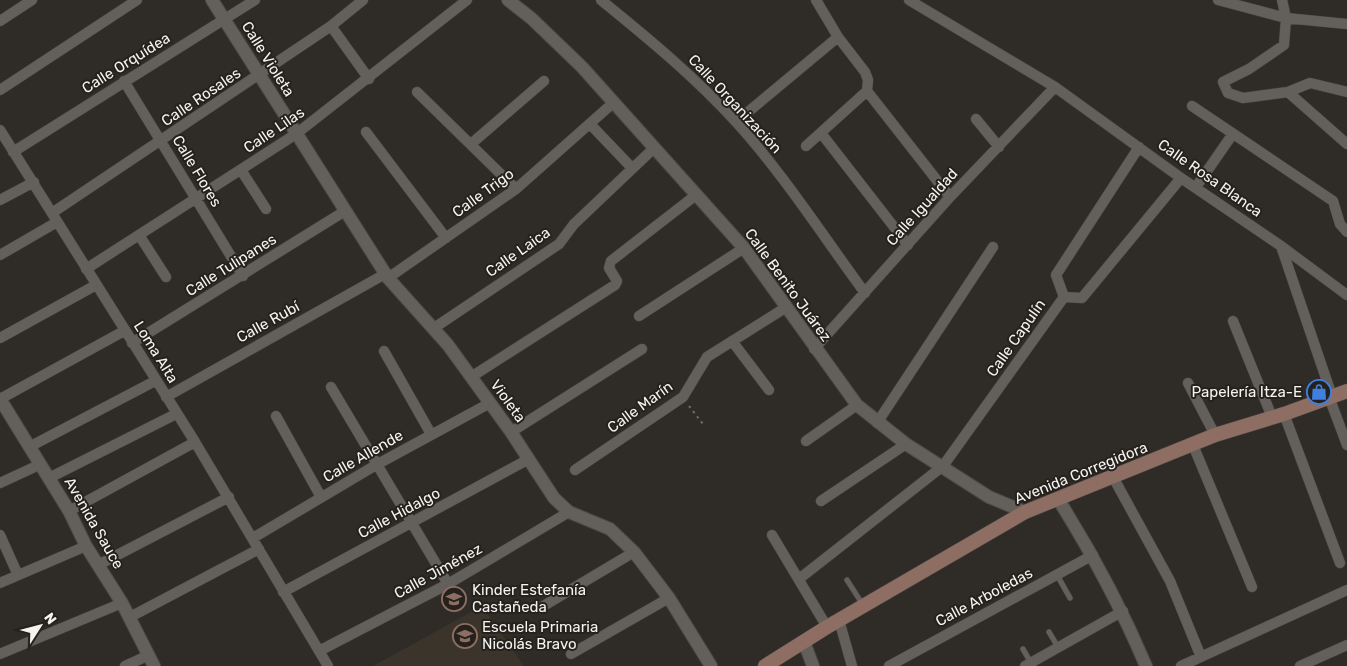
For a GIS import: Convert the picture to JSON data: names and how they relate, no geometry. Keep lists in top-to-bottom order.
{
  "streets": {
    "main road": ["Avenida Corregidora"],
    "street": [
      "Calle Violeta",
      "Calle Orquídea",
      "Calle Rosales",
      "Calle Organización",
      "Calle Lilas",
      "Calle Flores",
      "Calle Rosa Blanca",
      "Calle Trigo",
      "Calle Igualdad",
      "Calle Laica",
      "Calle Tulipanes",
      "Calle Benito Juárez",
      "Calle Rubí",
      "Calle Capulín",
      "Loma Alta",
      "Violeta",
      "Calle Marín",
      "Calle Allende",
      "Calle Hidalgo",
      "Avenida Sauce",
      "Calle Jiménez",
      "Calle Arboledas"
    ]
  },
  "crossings": [
    ["Calle Violeta", "Calle Orquídea"],
    ["Calle Violeta", "Calle Rosales"],
    ["Calle Violeta", "Calle Lilas"],
    ["Calle Violeta", "Violeta"],
    ["Calle Orquídea", "Calle Flores"],
    ["Calle Orquídea", "Loma Alta"],
    ["Calle Rosales", "Calle Flores"],
    ["Calle Rosales", "Loma Alta"],
    ["Calle Organización", "Calle Igualdad"],
    ["Calle Lilas", "Calle Flores"],
    ["Calle Lilas", "Loma Alta"],
    ["Calle Lilas", "Violeta"],
    ["Calle Flores", "Calle Tulipanes"],
    ["Calle Rosa Blanca", "Calle Igualdad"],
    ["Calle Rosa Blanca", "Calle Capulín"],
    ["Calle Trigo", "Calle Benito Juárez"],
    ["Calle Trigo", "Calle Rubí"],
    ["Calle Trigo", "Violeta"],
    ["Calle Igualdad", "Calle Benito Juárez"],
    ["Calle Laica", "Calle Benito Juárez"],
    ["Calle Laica", "Violeta"],
    ["Calle Tulipanes", "Loma Alta"],
    ["Calle Tulipanes", "Violeta"],
    ["Calle Benito Juárez", "Calle Capulín"],
    ["Calle Benito Juárez", "Calle Marín"],
    ["Calle Benito Juárez", "Avenida Corregidora"],
    ["Calle Rubí", "Loma Alta"],
    ["Calle Rubí", "Violeta"],
    ["Loma Alta", "Calle Allende"],
    ["Loma Alta", "Calle Hidalgo"],
    ["Loma Alta", "Calle Jiménez"],
    ["Violeta", "Calle Allende"],
    ["Violeta", "Calle Hidalgo"],
    ["Violeta", "Calle Jiménez"]
  ],
  "places": {
    "shop": ["Papelería Itza-E"],
    "school or university": ["Kinder Estefanía Castañeda", "Escuela Primaria Nicolás Bravo"]
  },
  "north": "top right"
}
